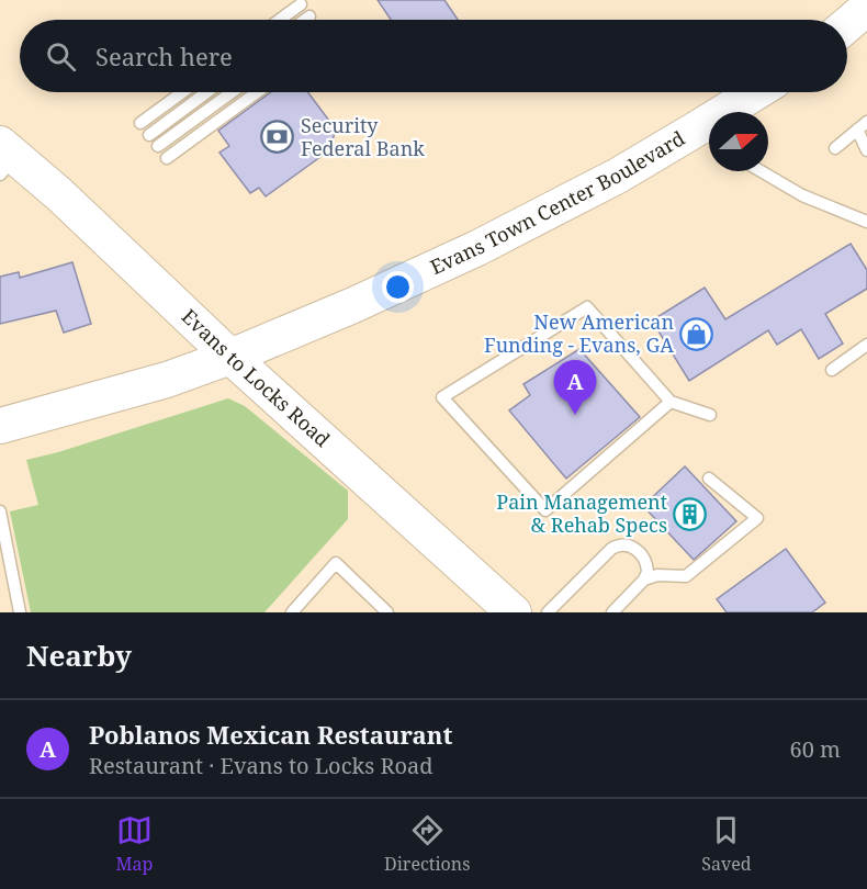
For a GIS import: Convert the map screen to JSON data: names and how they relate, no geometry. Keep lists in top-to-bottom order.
{
  "streets": {
    "street": ["Evans Town Center Boulevard", "Evans to Locks Road"]
  },
  "crossings": [
    ["Evans Town Center Boulevard", "Evans to Locks Road"]
  ],
  "places": {
    "bank": ["Security Federal Bank"],
    "shop": ["New American Funding - Evans, GA"],
    "building": ["Pain Management & Rehab Specs"]
  },
  "north": "right",
  "page": {
    "search": "Search here",
    "pins": "A",
    "heading": "Nearby",
    "list": [
      {
        "mark": "A",
        "name": "Poblanos Mexican Restaurant",
        "note": "Restaurant · Evans to Locks Road",
        "value": "60 m"
      }
    ],
    "nav": ["Map", "Directions", "Saved"]
  }
}
